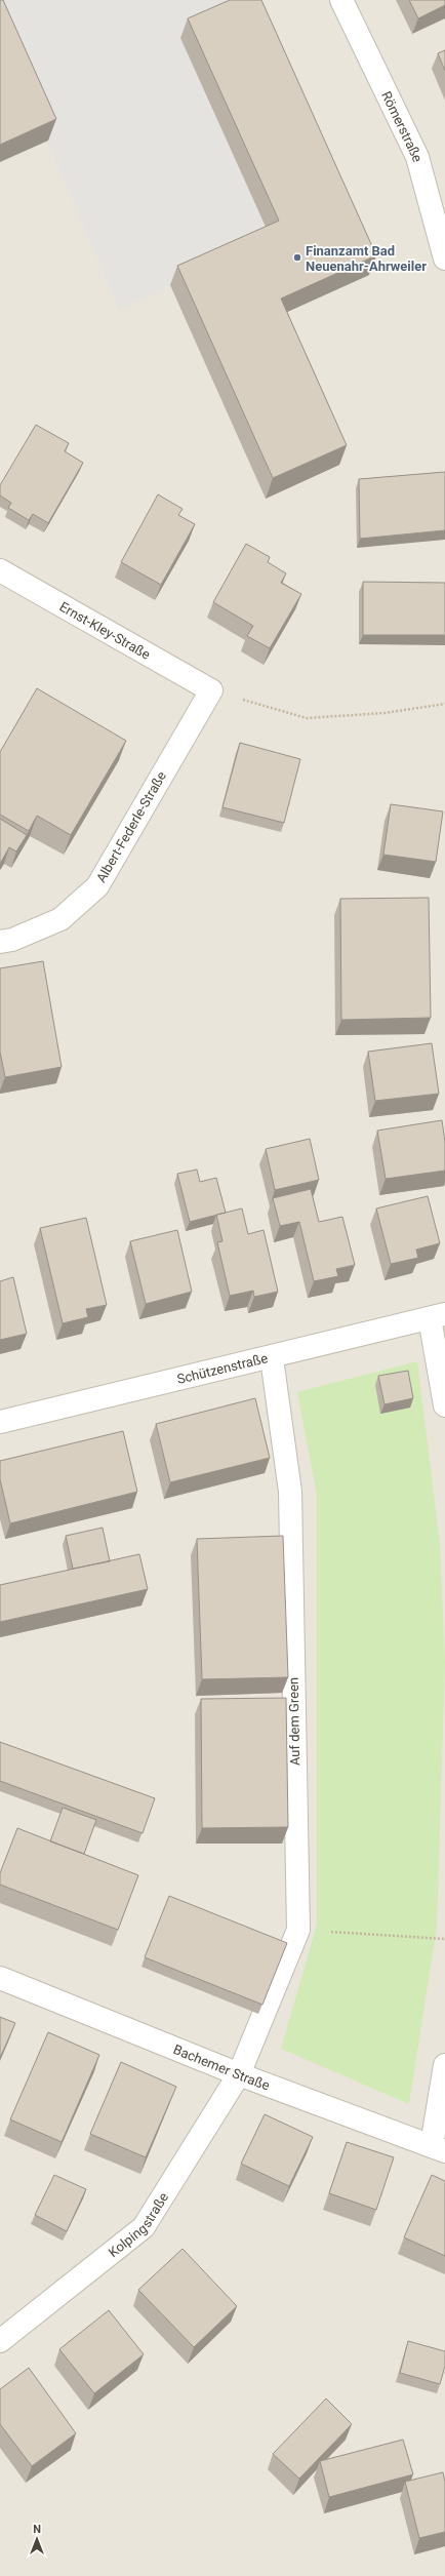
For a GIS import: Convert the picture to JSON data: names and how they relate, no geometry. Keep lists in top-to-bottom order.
{
  "streets": {
    "street": [
      "Römerstraße",
      "Ernst-Kley-Straße",
      "Albert-Federle-Straße",
      "Schützenstraße",
      "Auf dem Green",
      "Bachemer Straße",
      "Kolpingstraße"
    ]
  },
  "crossings": [
    ["Ernst-Kley-Straße", "Albert-Federle-Straße"],
    ["Schützenstraße", "Auf dem Green"],
    ["Auf dem Green", "Bachemer Straße"],
    ["Auf dem Green", "Kolpingstraße"],
    ["Bachemer Straße", "Kolpingstraße"]
  ],
  "places": ["Finanzamt Bad Neuenahr-Ahrweiler"],
  "north": "top"
}
